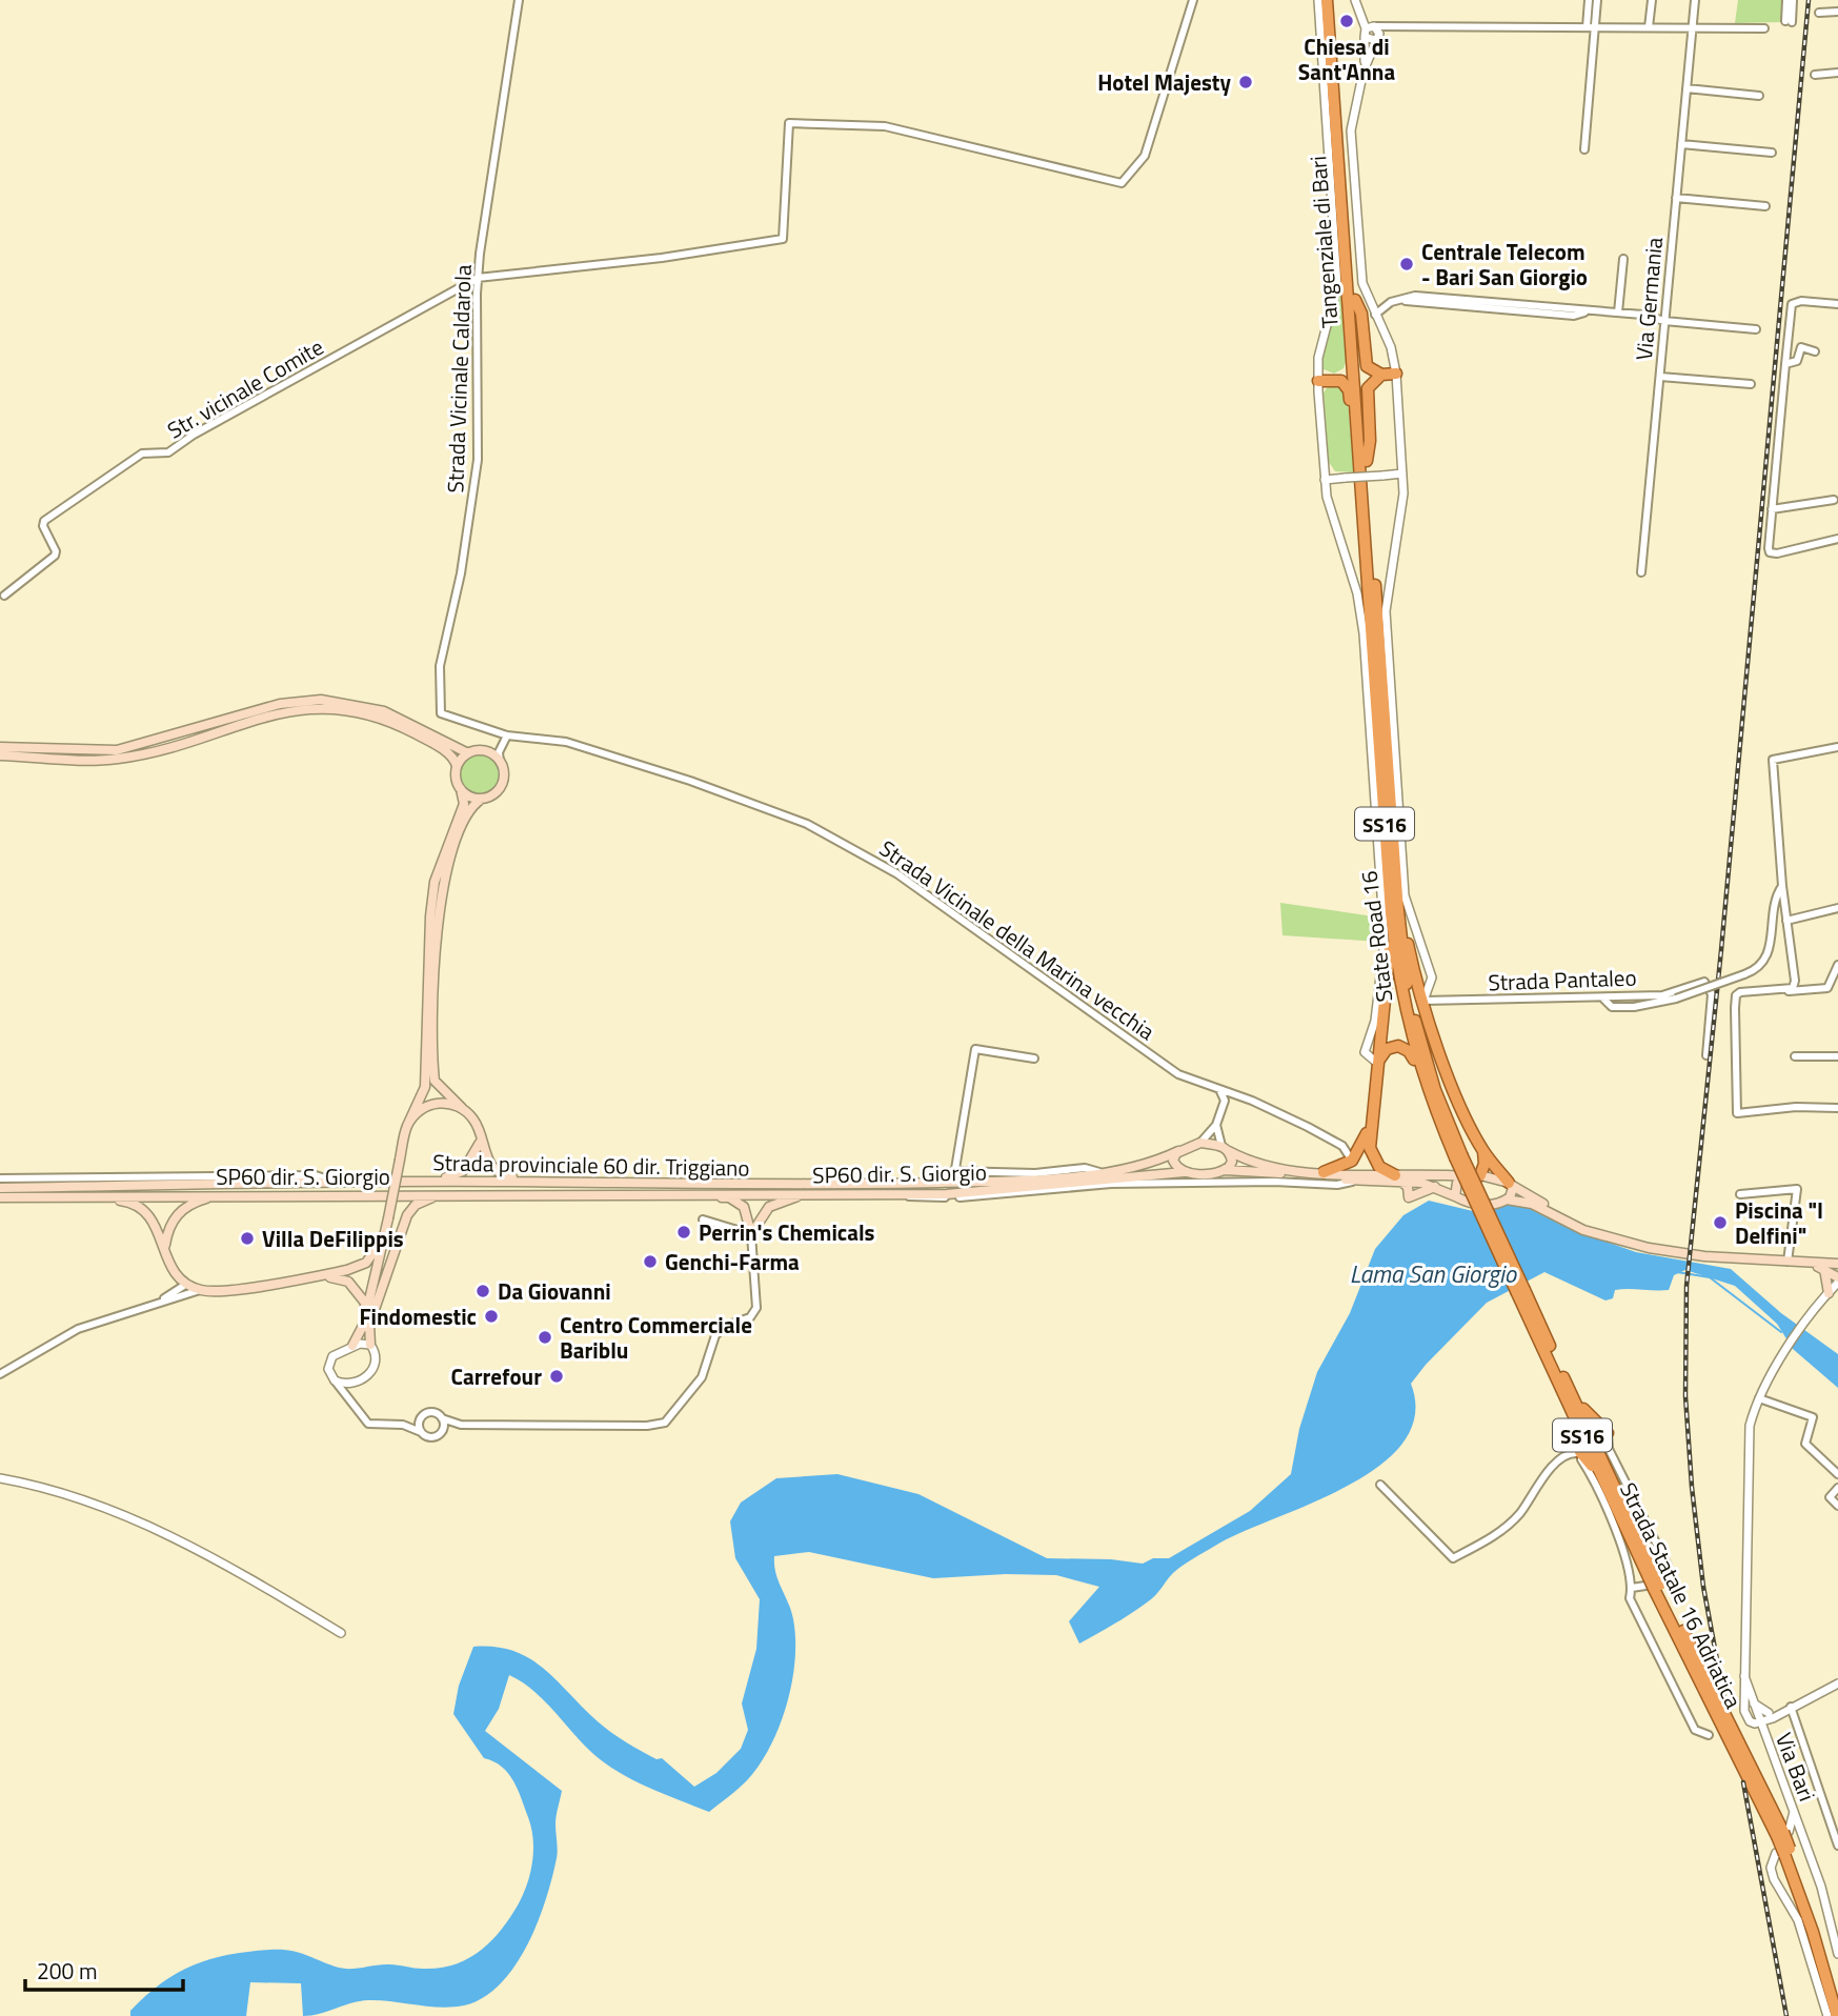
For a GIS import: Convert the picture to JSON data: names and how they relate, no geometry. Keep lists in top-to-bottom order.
{
  "streets": {
    "highway": [
      "Tangenziale di Bari",
      "SS16",
      "State Road 16",
      "Strada Statale 16 Adriatica"
    ],
    "main road": ["Strada provinciale 60 dir. Triggiano", "SP60 dir. S. Giorgio"],
    "street": [
      "Via Germania",
      "Strada Vicinale Caldarola",
      "Str. vicinale Comite",
      "Strada Vicinale della Marina vecchia",
      "Strada Pantaleo",
      "Via Bari"
    ]
  },
  "crossings": [
    ["Tangenziale di Bari", "State Road 16"],
    ["Strada Vicinale Caldarola", "Str. vicinale Comite"],
    ["Strada Vicinale Caldarola", "Strada Vicinale della Marina vecchia"],
    ["SS16", "State Road 16"],
    ["SS16", "Strada Pantaleo"],
    ["SS16", "Strada Statale 16 Adriatica"],
    ["State Road 16", "Strada Statale 16 Adriatica"]
  ],
  "water": ["Lama San Giorgio"],
  "places": [
    "Chiesa di Sant'Anna",
    "Hotel Majesty",
    "Centrale Telecom - Bari San Giorgio",
    "Piscina \"I Delfini\"",
    "Perrin's Chemicals",
    "Villa DeFilippis",
    "Genchi-Farma",
    "Da Giovanni",
    "Findomestic",
    "Centro Commerciale Bariblu",
    "Carrefour"
  ],
  "scale_bar": "200 m"
}
